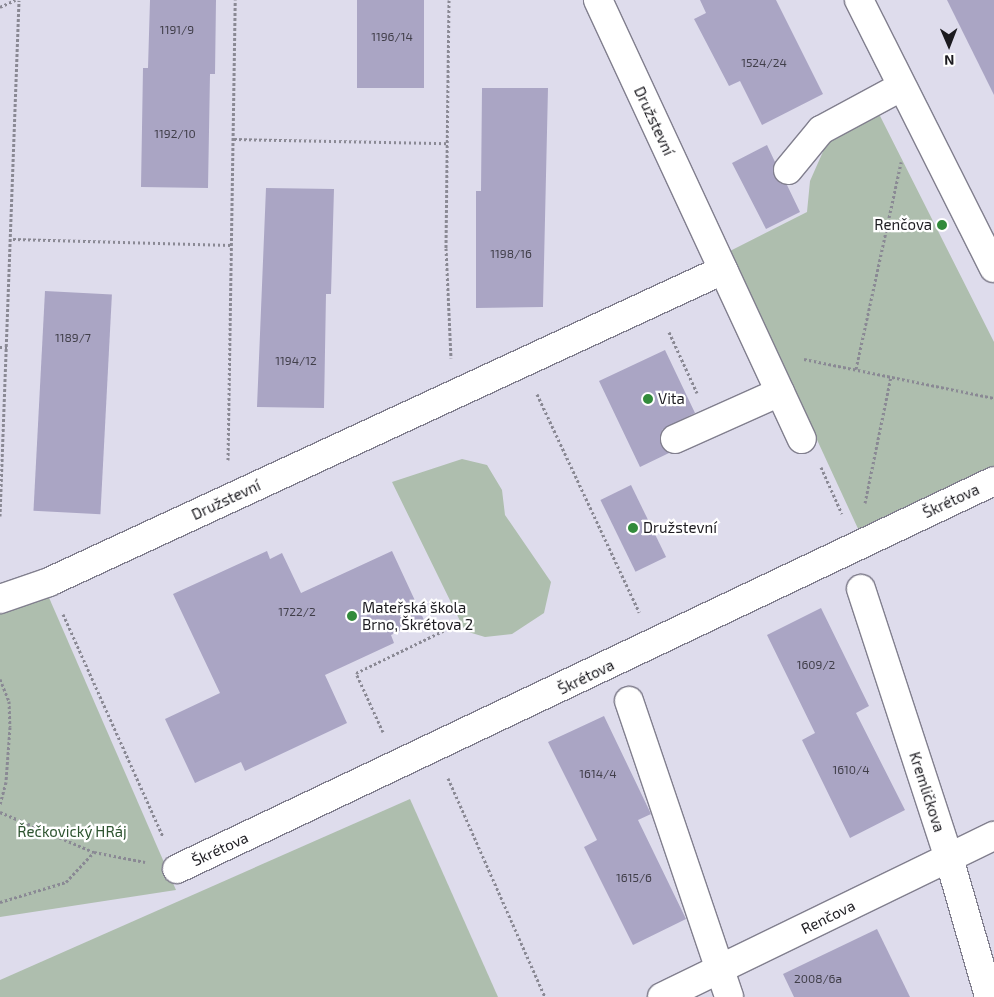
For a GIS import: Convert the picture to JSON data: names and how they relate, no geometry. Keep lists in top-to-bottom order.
{
  "streets": {
    "street": [
      "Družstevní",
      "Škrétova",
      "Kremličkova",
      "Renčova"
    ]
  },
  "crossings": [
    ["Kremličkova", "Renčova"]
  ],
  "parks": ["Řečkovický HRáj"],
  "places": [
    "Renčova",
    "Vita",
    "Družstevní",
    "Mateřská škola Brno, Škrétova 2"
  ],
  "house_numbers": [
    "1191/9",
    "1196/14",
    "1524/24",
    "1192/10",
    "1198/16",
    "1189/7",
    "1194/12",
    "1722/2",
    "1609/2",
    "1610/4",
    "1614/4",
    "1615/6",
    "2008/6a"
  ],
  "north": "bottom"
}
